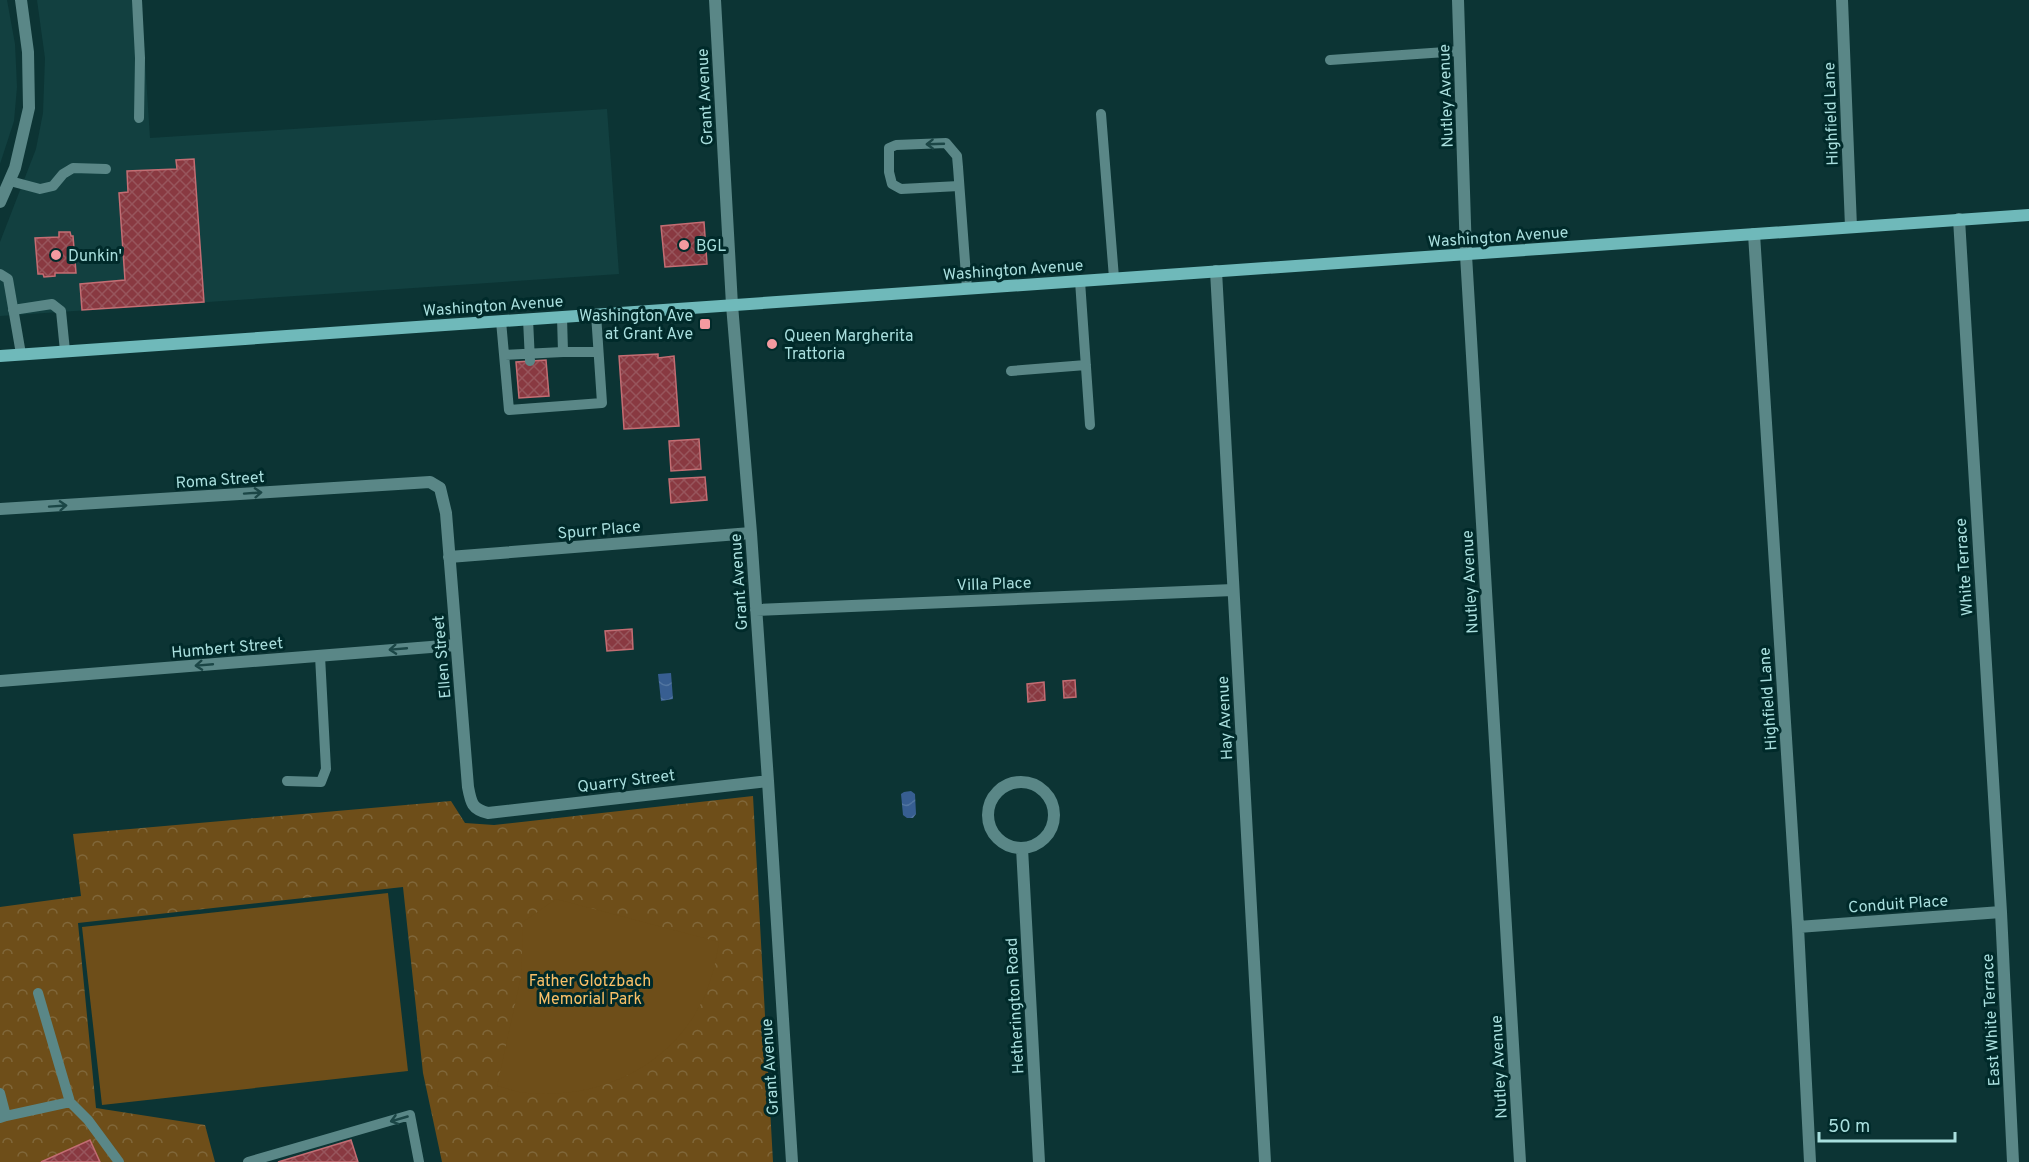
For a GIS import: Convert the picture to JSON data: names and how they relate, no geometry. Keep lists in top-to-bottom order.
{
  "streets": {
    "main road": ["Washington Avenue"],
    "street": [
      "Nutley Avenue",
      "Grant Avenue",
      "Highfield Lane",
      "Roma Street",
      "Spurr Place",
      "White Terrace",
      "Villa Place",
      "Humbert Street",
      "Ellen Street",
      "Hay Avenue",
      "Quarry Street",
      "Conduit Place",
      "Hetherington Road",
      "East White Terrace"
    ]
  },
  "crossings": [
    ["Nutley Avenue", "Washington Avenue"],
    ["Grant Avenue", "Washington Avenue"],
    ["Grant Avenue", "Spurr Place"],
    ["Grant Avenue", "Villa Place"],
    ["Grant Avenue", "Quarry Street"],
    ["Highfield Lane", "Washington Avenue"],
    ["Highfield Lane", "Conduit Place"],
    ["Washington Avenue", "White Terrace"],
    ["Washington Avenue", "Hay Avenue"],
    ["Roma Street", "Ellen Street"],
    ["Spurr Place", "Ellen Street"],
    ["White Terrace", "Conduit Place"],
    ["White Terrace", "East White Terrace"],
    ["Villa Place", "Hay Avenue"],
    ["Humbert Street", "Ellen Street"],
    ["Ellen Street", "Quarry Street"],
    ["Conduit Place", "East White Terrace"]
  ],
  "one_way": ["Roma Street", "Humbert Street"],
  "parks": ["Father Glotzbach Memorial Park"],
  "places": {
    "other": ["BGL", "Dunkin'", "Queen Margherita Trattoria"],
    "transit": ["Washington Ave at Grant Ave"]
  },
  "scale_bar": "50 m"
}
